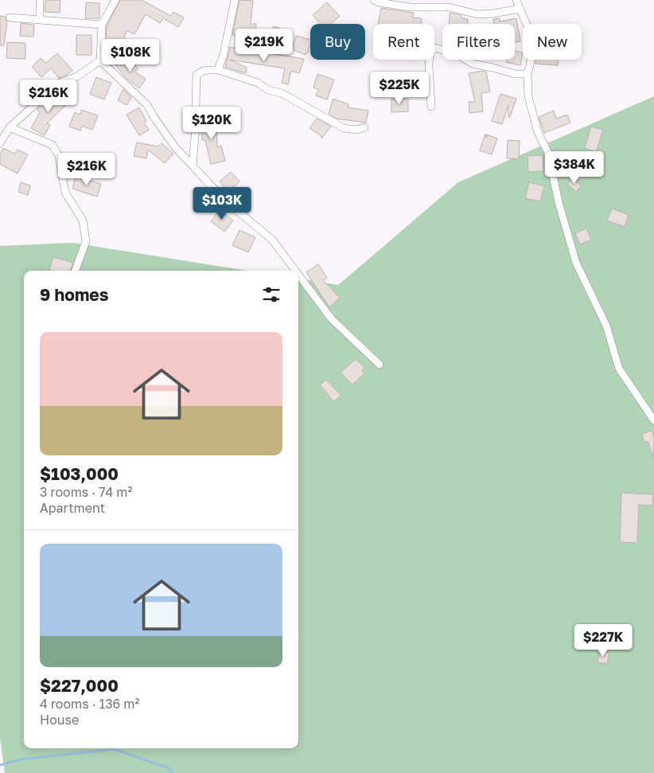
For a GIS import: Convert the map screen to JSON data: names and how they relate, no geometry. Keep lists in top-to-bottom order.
{
  "page": {
    "chip": [
      "Buy",
      "Rent",
      "Filters",
      "New"
    ],
    "price": [
      "$219K",
      "$108K",
      "$225K",
      "$216K",
      "$120K",
      "$384K",
      "$216K",
      "$103K",
      "$227K"
    ],
    "heading": "9 homes",
    "list": [
      {
        "name": "$103,000",
        "note": "3 rooms · 74 m² · Apartment"
      },
      {
        "name": "$227,000",
        "note": "4 rooms · 136 m² · House"
      }
    ]
  }
}
